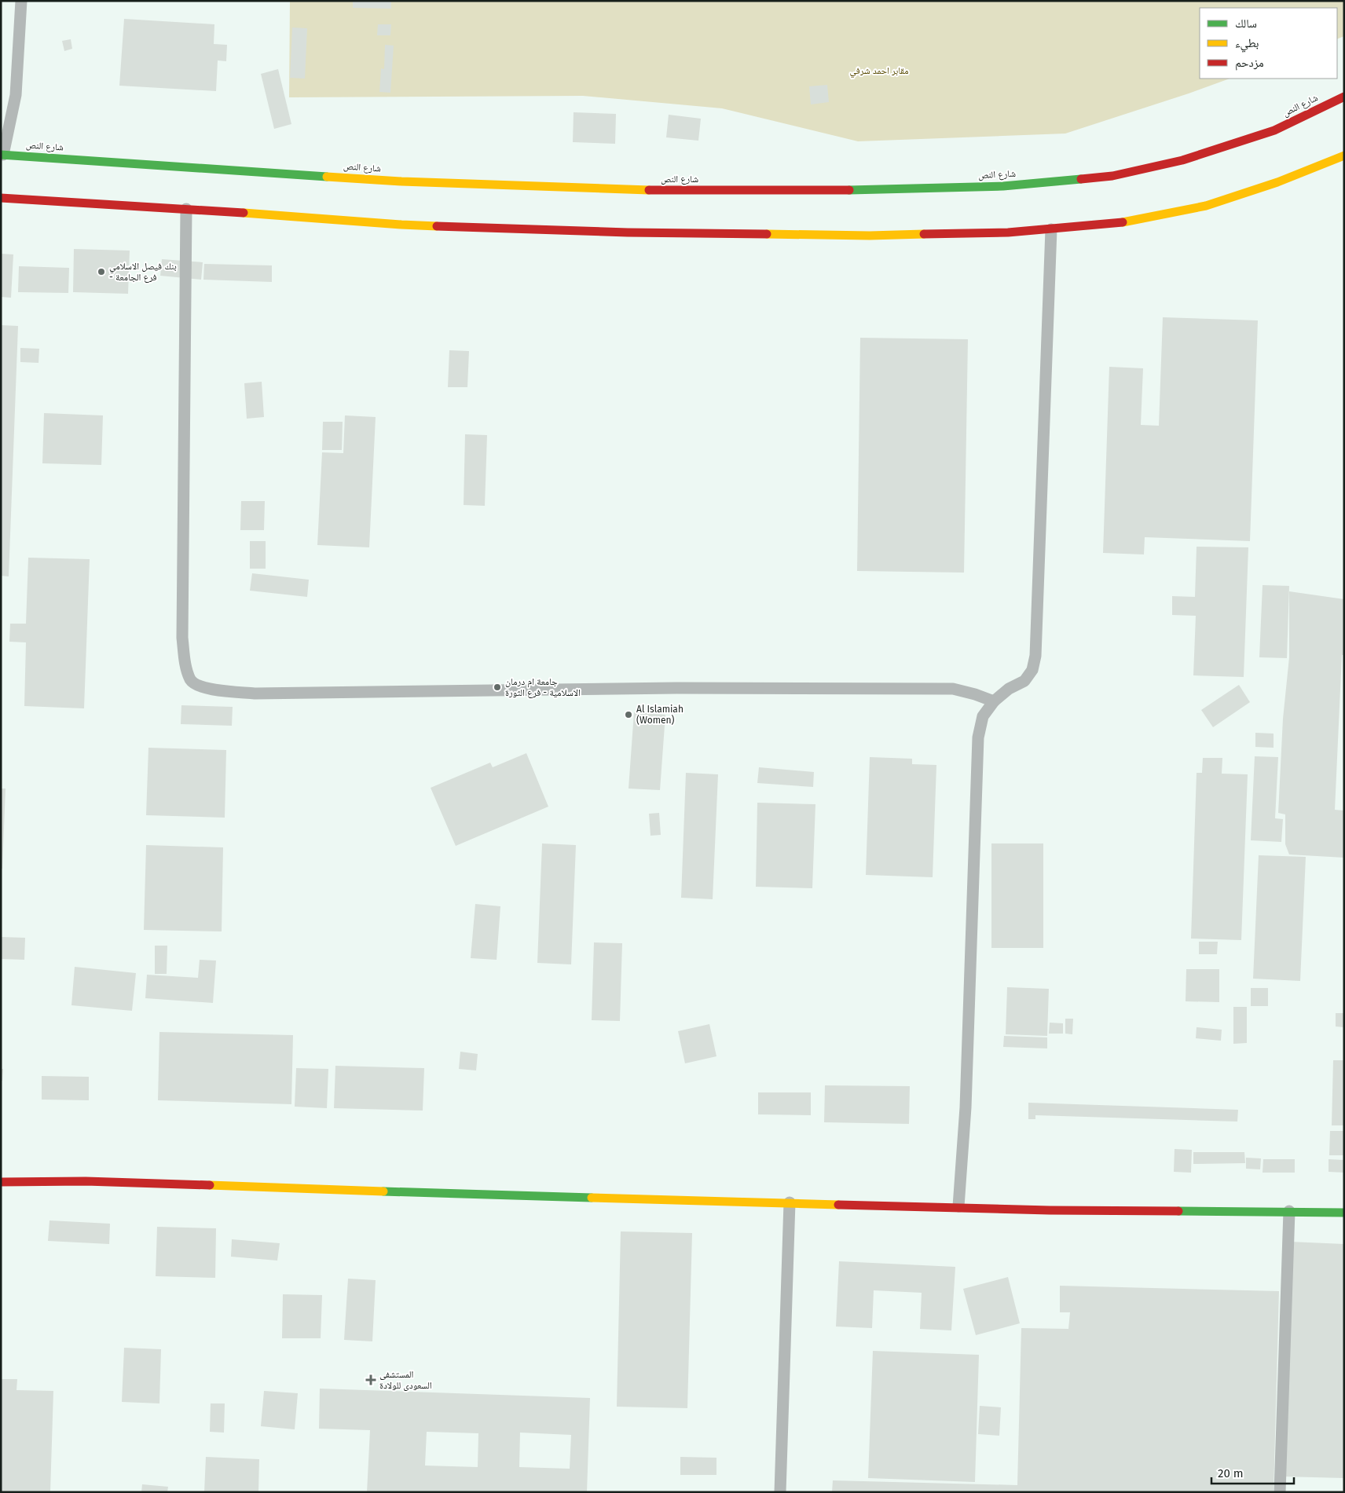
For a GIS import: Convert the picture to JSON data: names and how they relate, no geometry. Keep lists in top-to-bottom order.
{
  "streets": {
    "main road": ["شارع النص"]
  },
  "parks": ["مقابر احمد شرفي"],
  "places": {
    "other": ["بنك فيصل الاسلامي - فرع الجامعة", "جامعة ام درمان الاسلامية - فرع الثورة", "Al Islamiah (Women)"],
    "health": ["المستشفى السعودى للولادة"]
  },
  "legend": ["سالك", "بطيء", "مزدحم"],
  "scale_bar": "20 m"
}
